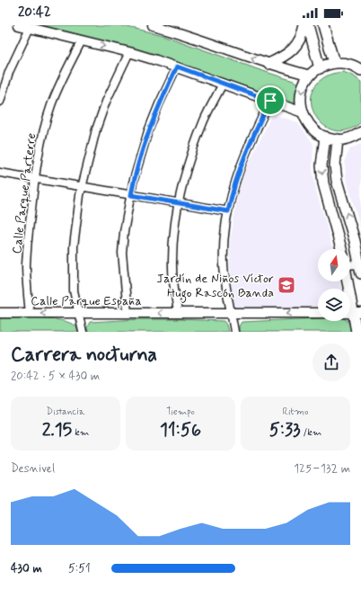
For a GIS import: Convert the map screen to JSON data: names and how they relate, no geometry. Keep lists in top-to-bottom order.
{
  "streets": {
    "street": ["Calle Parque Parterre", "Calle Parque España"]
  },
  "crossings": [
    ["Calle Parque Parterre", "Calle Parque España"]
  ],
  "one_way": ["Calle Parque España"],
  "places": {
    "school or university": ["Jardín de Niños Víctor Hugo Rascón Banda"]
  },
  "north": "top",
  "page": {
    "status": "20:42",
    "heading": ["Carrera nocturna", "20:42 · 5 × 430 m"],
    "stats": [
      ["Distancia", "2.15 km"],
      ["Tiempo", "11:56"],
      ["Ritmo", "5:33 /km"]
    ],
    "chart": ["Desnivel", "125–132 m"],
    "list": [
      {
        "name": "430 m",
        "note": "5:51"
      }
    ]
  }
}
